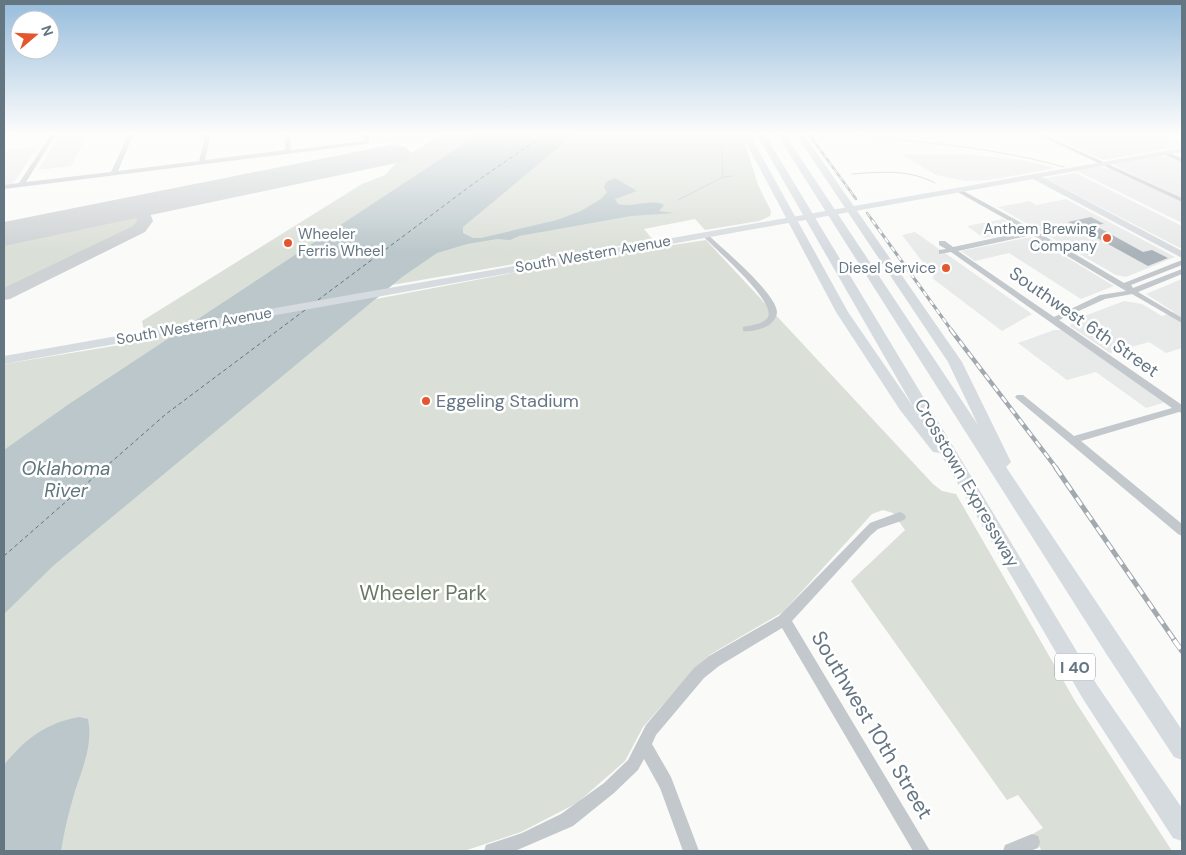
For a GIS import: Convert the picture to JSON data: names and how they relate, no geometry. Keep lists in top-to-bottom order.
{
  "streets": {
    "highway": ["Crosstown Expressway", "I 40"],
    "main road": ["South Western Avenue"],
    "street": ["Southwest 6th Street", "Southwest 10th Street"]
  },
  "water": ["Oklahoma River"],
  "parks": ["Wheeler Park"],
  "places": [
    "Anthem Brewing Company",
    "Wheeler Ferris Wheel",
    "Diesel Service",
    "Eggeling Stadium"
  ],
  "north": "right"
}
